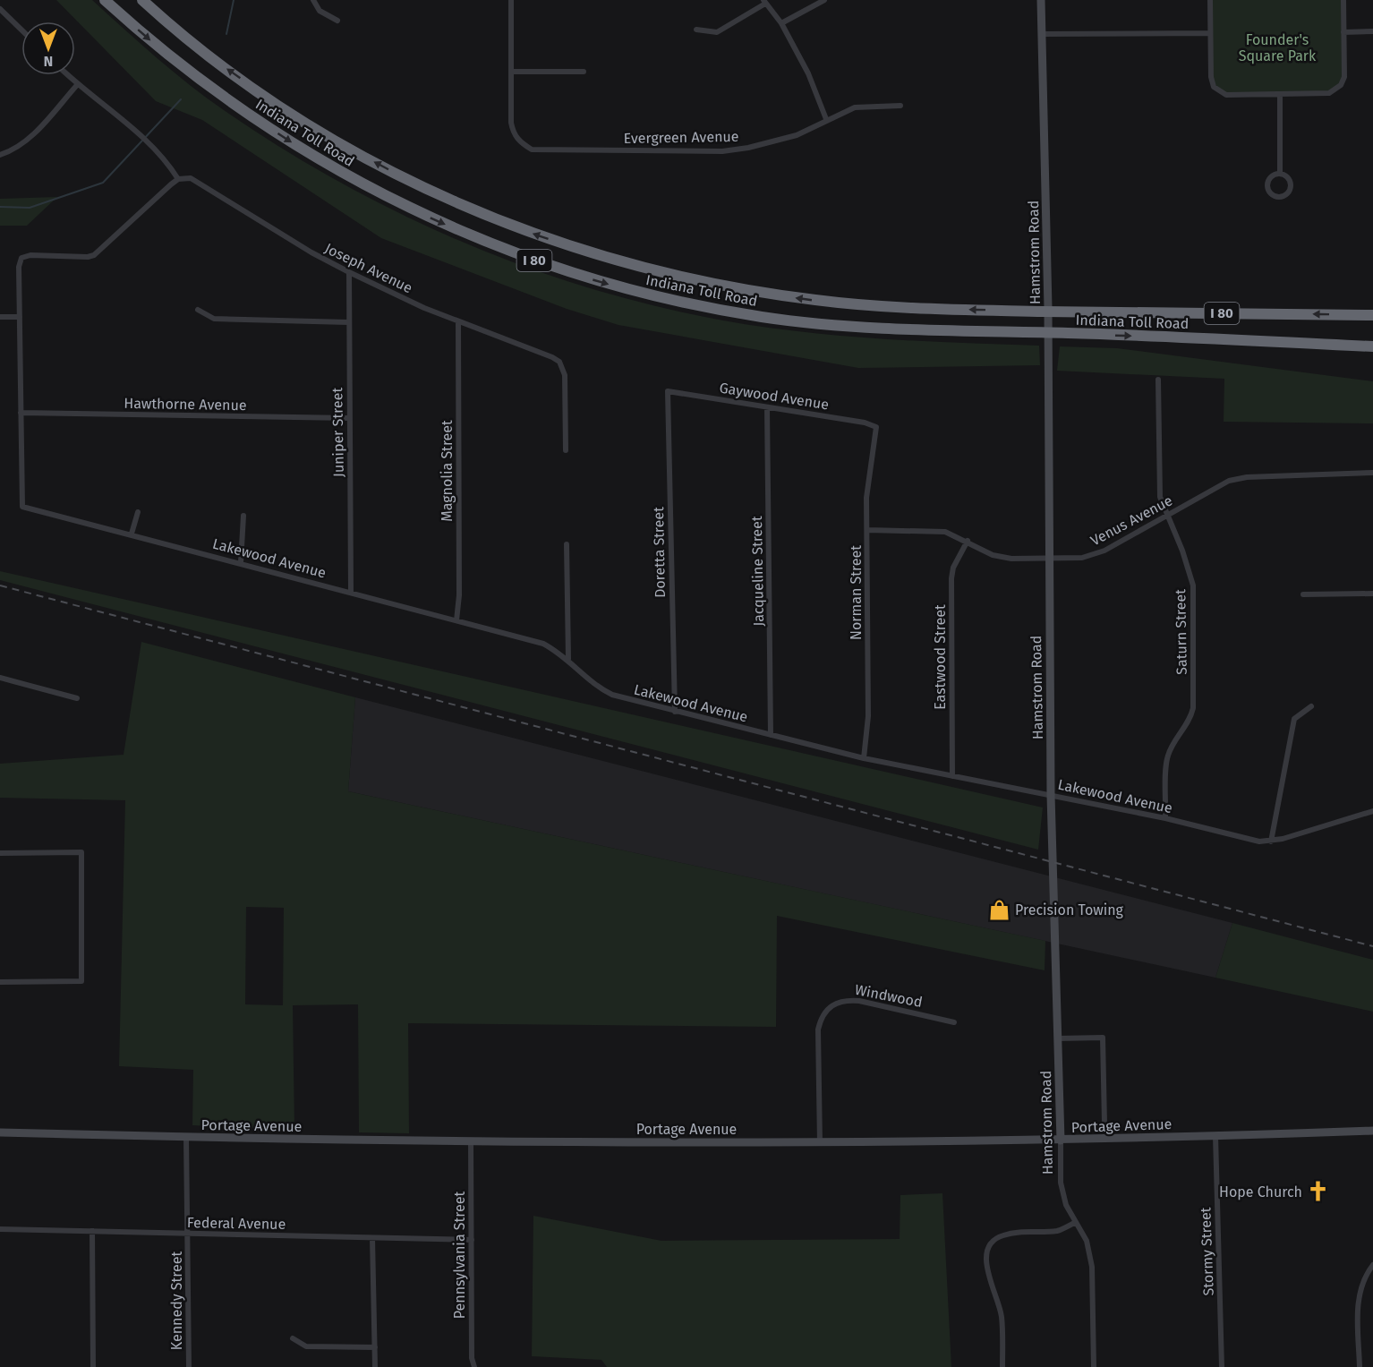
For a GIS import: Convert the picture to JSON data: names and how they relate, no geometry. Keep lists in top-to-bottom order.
{
  "streets": {
    "highway": ["Indiana Toll Road", "I 80"],
    "street": [
      "Evergreen Avenue",
      "Hamstrom Road",
      "Joseph Avenue",
      "Gaywood Avenue",
      "Hawthorne Avenue",
      "Juniper Street",
      "Magnolia Street",
      "Venus Avenue",
      "Doretta Street",
      "Lakewood Avenue",
      "Jacqueline Street",
      "Norman Street",
      "Saturn Street",
      "Eastwood Street",
      "Windwood",
      "Portage Avenue",
      "Federal Avenue",
      "Stormy Street",
      "Pennsylvania Street",
      "Kennedy Street"
    ]
  },
  "crossings": [
    ["Hamstrom Road", "Venus Avenue"],
    ["Hamstrom Road", "Lakewood Avenue"],
    ["Hamstrom Road", "Portage Avenue"],
    ["Joseph Avenue", "Juniper Street"],
    ["Joseph Avenue", "Magnolia Street"],
    ["Gaywood Avenue", "Doretta Street"],
    ["Gaywood Avenue", "Jacqueline Street"],
    ["Gaywood Avenue", "Norman Street"],
    ["Hawthorne Avenue", "Juniper Street"],
    ["Hawthorne Avenue", "Lakewood Avenue"],
    ["Juniper Street", "Lakewood Avenue"],
    ["Magnolia Street", "Lakewood Avenue"],
    ["Venus Avenue", "Norman Street"],
    ["Venus Avenue", "Saturn Street"],
    ["Venus Avenue", "Eastwood Street"],
    ["Doretta Street", "Lakewood Avenue"],
    ["Lakewood Avenue", "Jacqueline Street"],
    ["Lakewood Avenue", "Norman Street"],
    ["Lakewood Avenue", "Saturn Street"],
    ["Lakewood Avenue", "Eastwood Street"],
    ["Windwood", "Portage Avenue"],
    ["Portage Avenue", "Stormy Street"],
    ["Portage Avenue", "Pennsylvania Street"],
    ["Portage Avenue", "Kennedy Street"],
    ["Federal Avenue", "Pennsylvania Street"],
    ["Federal Avenue", "Kennedy Street"]
  ],
  "parks": ["Founder's Square Park"],
  "places": {
    "shop": ["Precision Towing"],
    "church": ["Hope Church"]
  },
  "north": "bottom"
}
